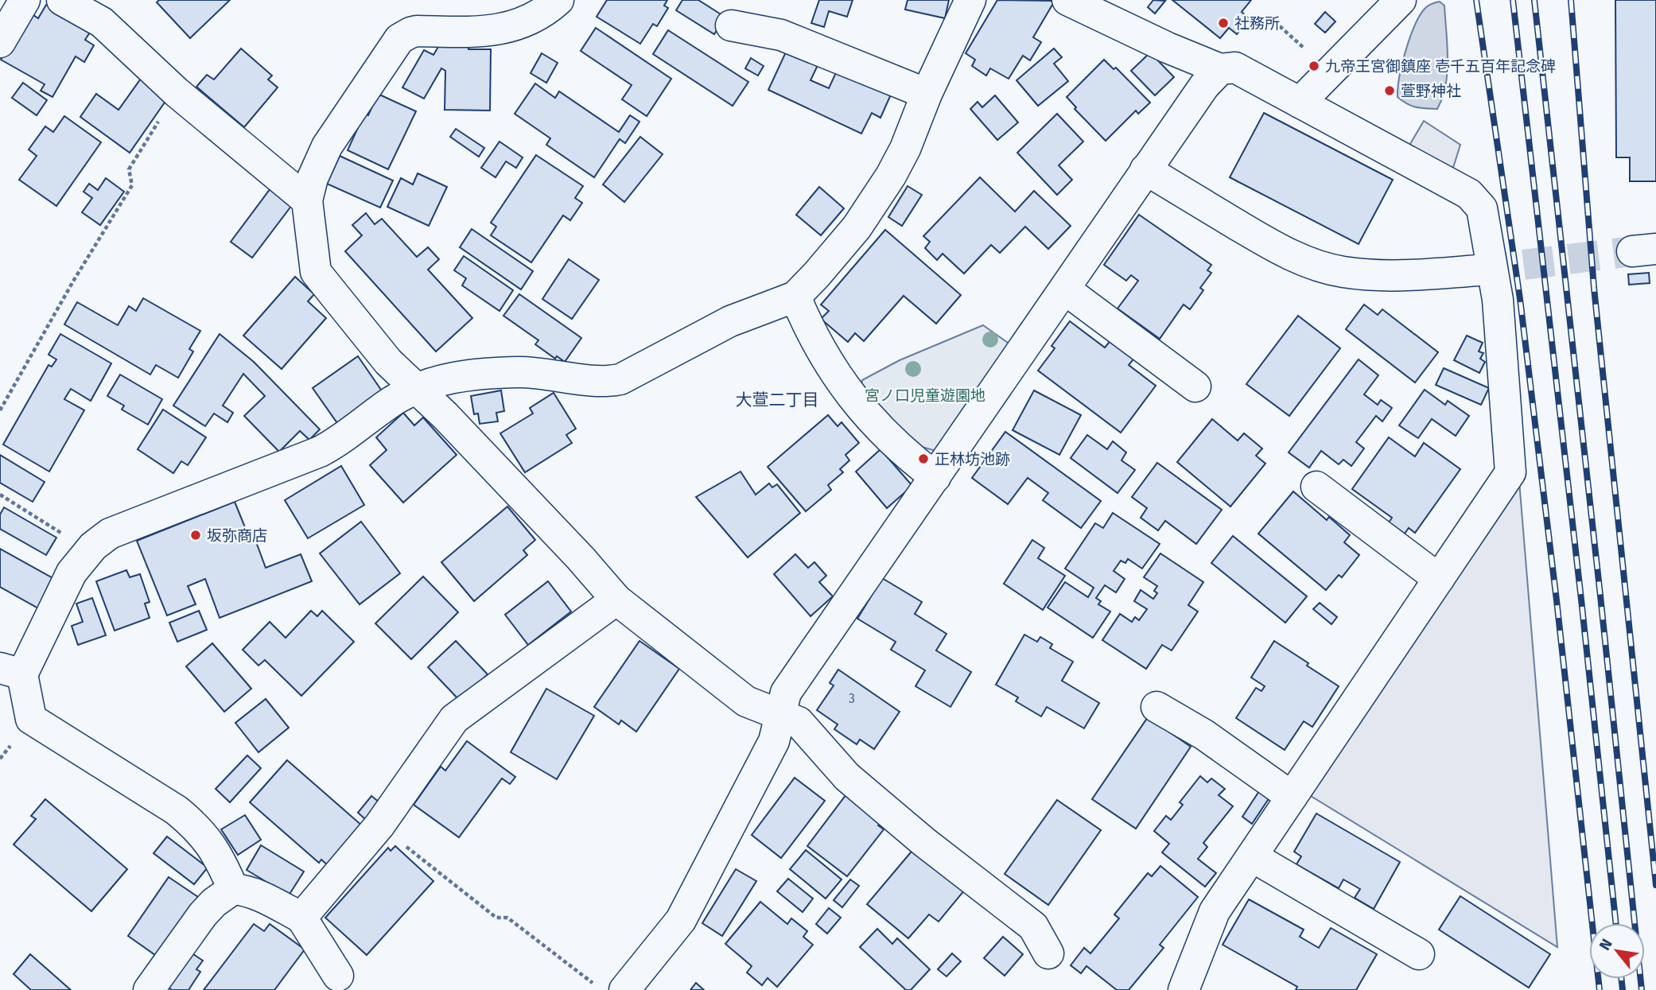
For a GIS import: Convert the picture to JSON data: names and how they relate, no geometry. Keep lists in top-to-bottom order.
{
  "districts": ["大萱二丁目"],
  "parks": ["宮ノ口児童遊園地"],
  "places": [
    "社務所",
    "九帝王宮御鎮座 壱千五百年記念碑",
    "萱野神社",
    "正林坊池跡",
    "坂弥商店"
  ],
  "house_numbers": ["3"],
  "north": "top left"
}
